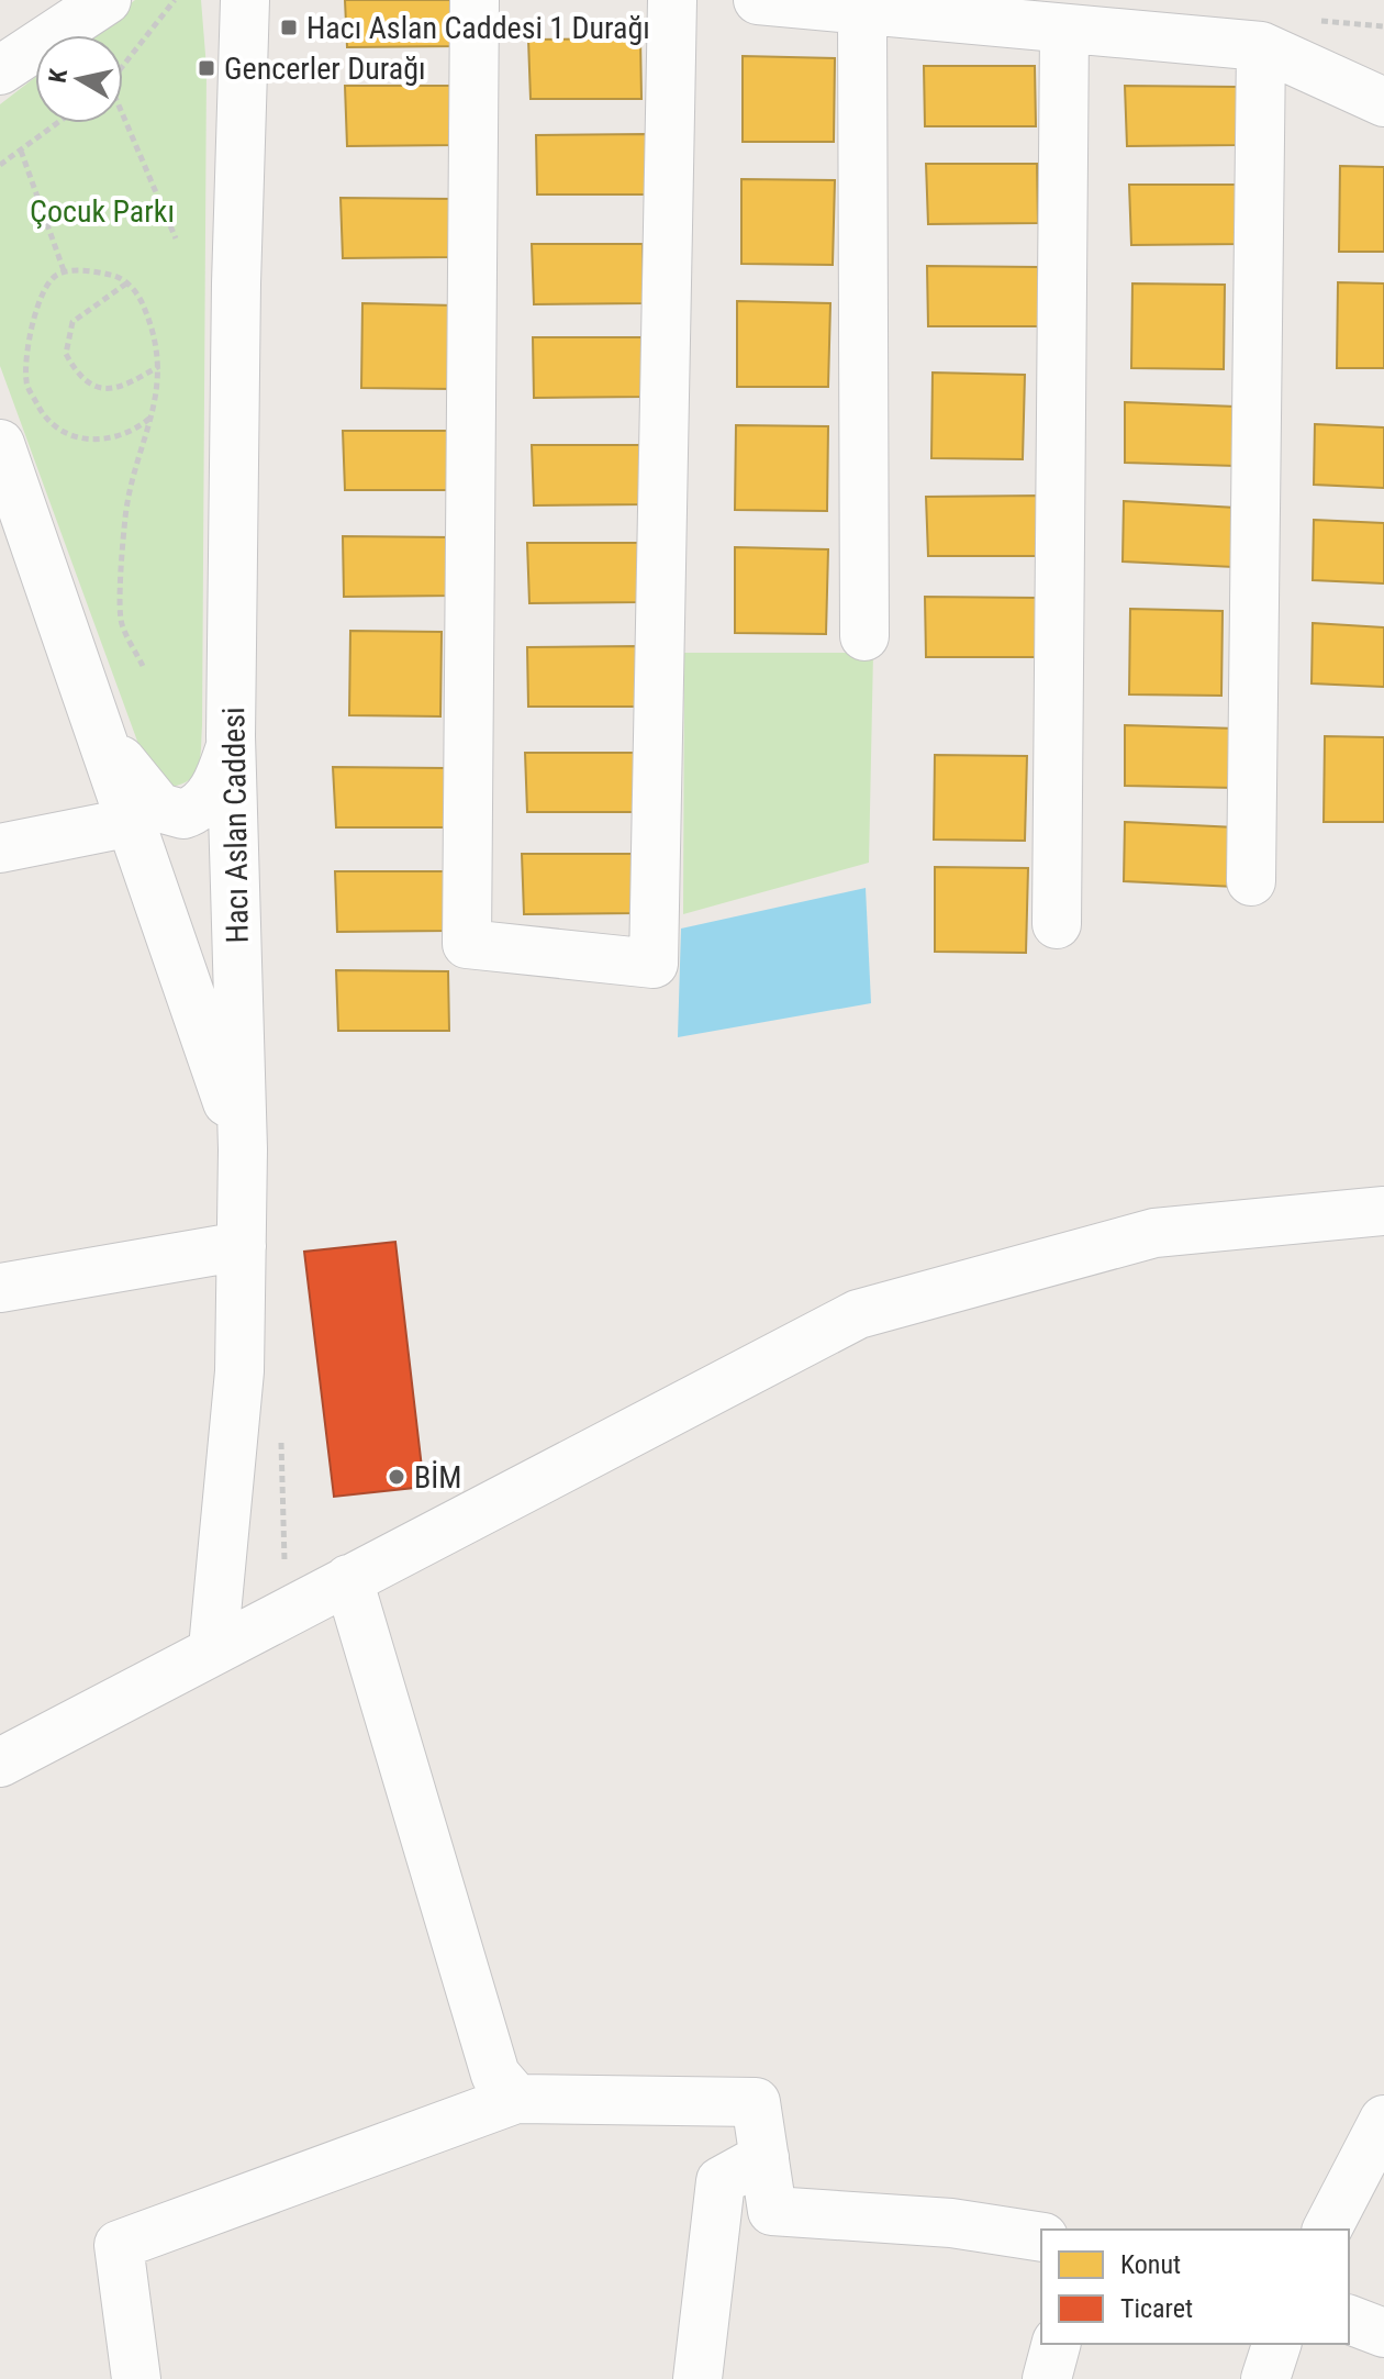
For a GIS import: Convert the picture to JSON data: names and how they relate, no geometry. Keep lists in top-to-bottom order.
{
  "streets": {
    "street": ["Hacı Aslan Caddesi"]
  },
  "parks": ["Çocuk Parkı"],
  "places": {
    "transit": ["Hacı Aslan Caddesi 1 Durağı", "Gencerler Durağı"],
    "other": ["BİM"]
  },
  "legend": ["Konut", "Ticaret"],
  "north": "left"
}
